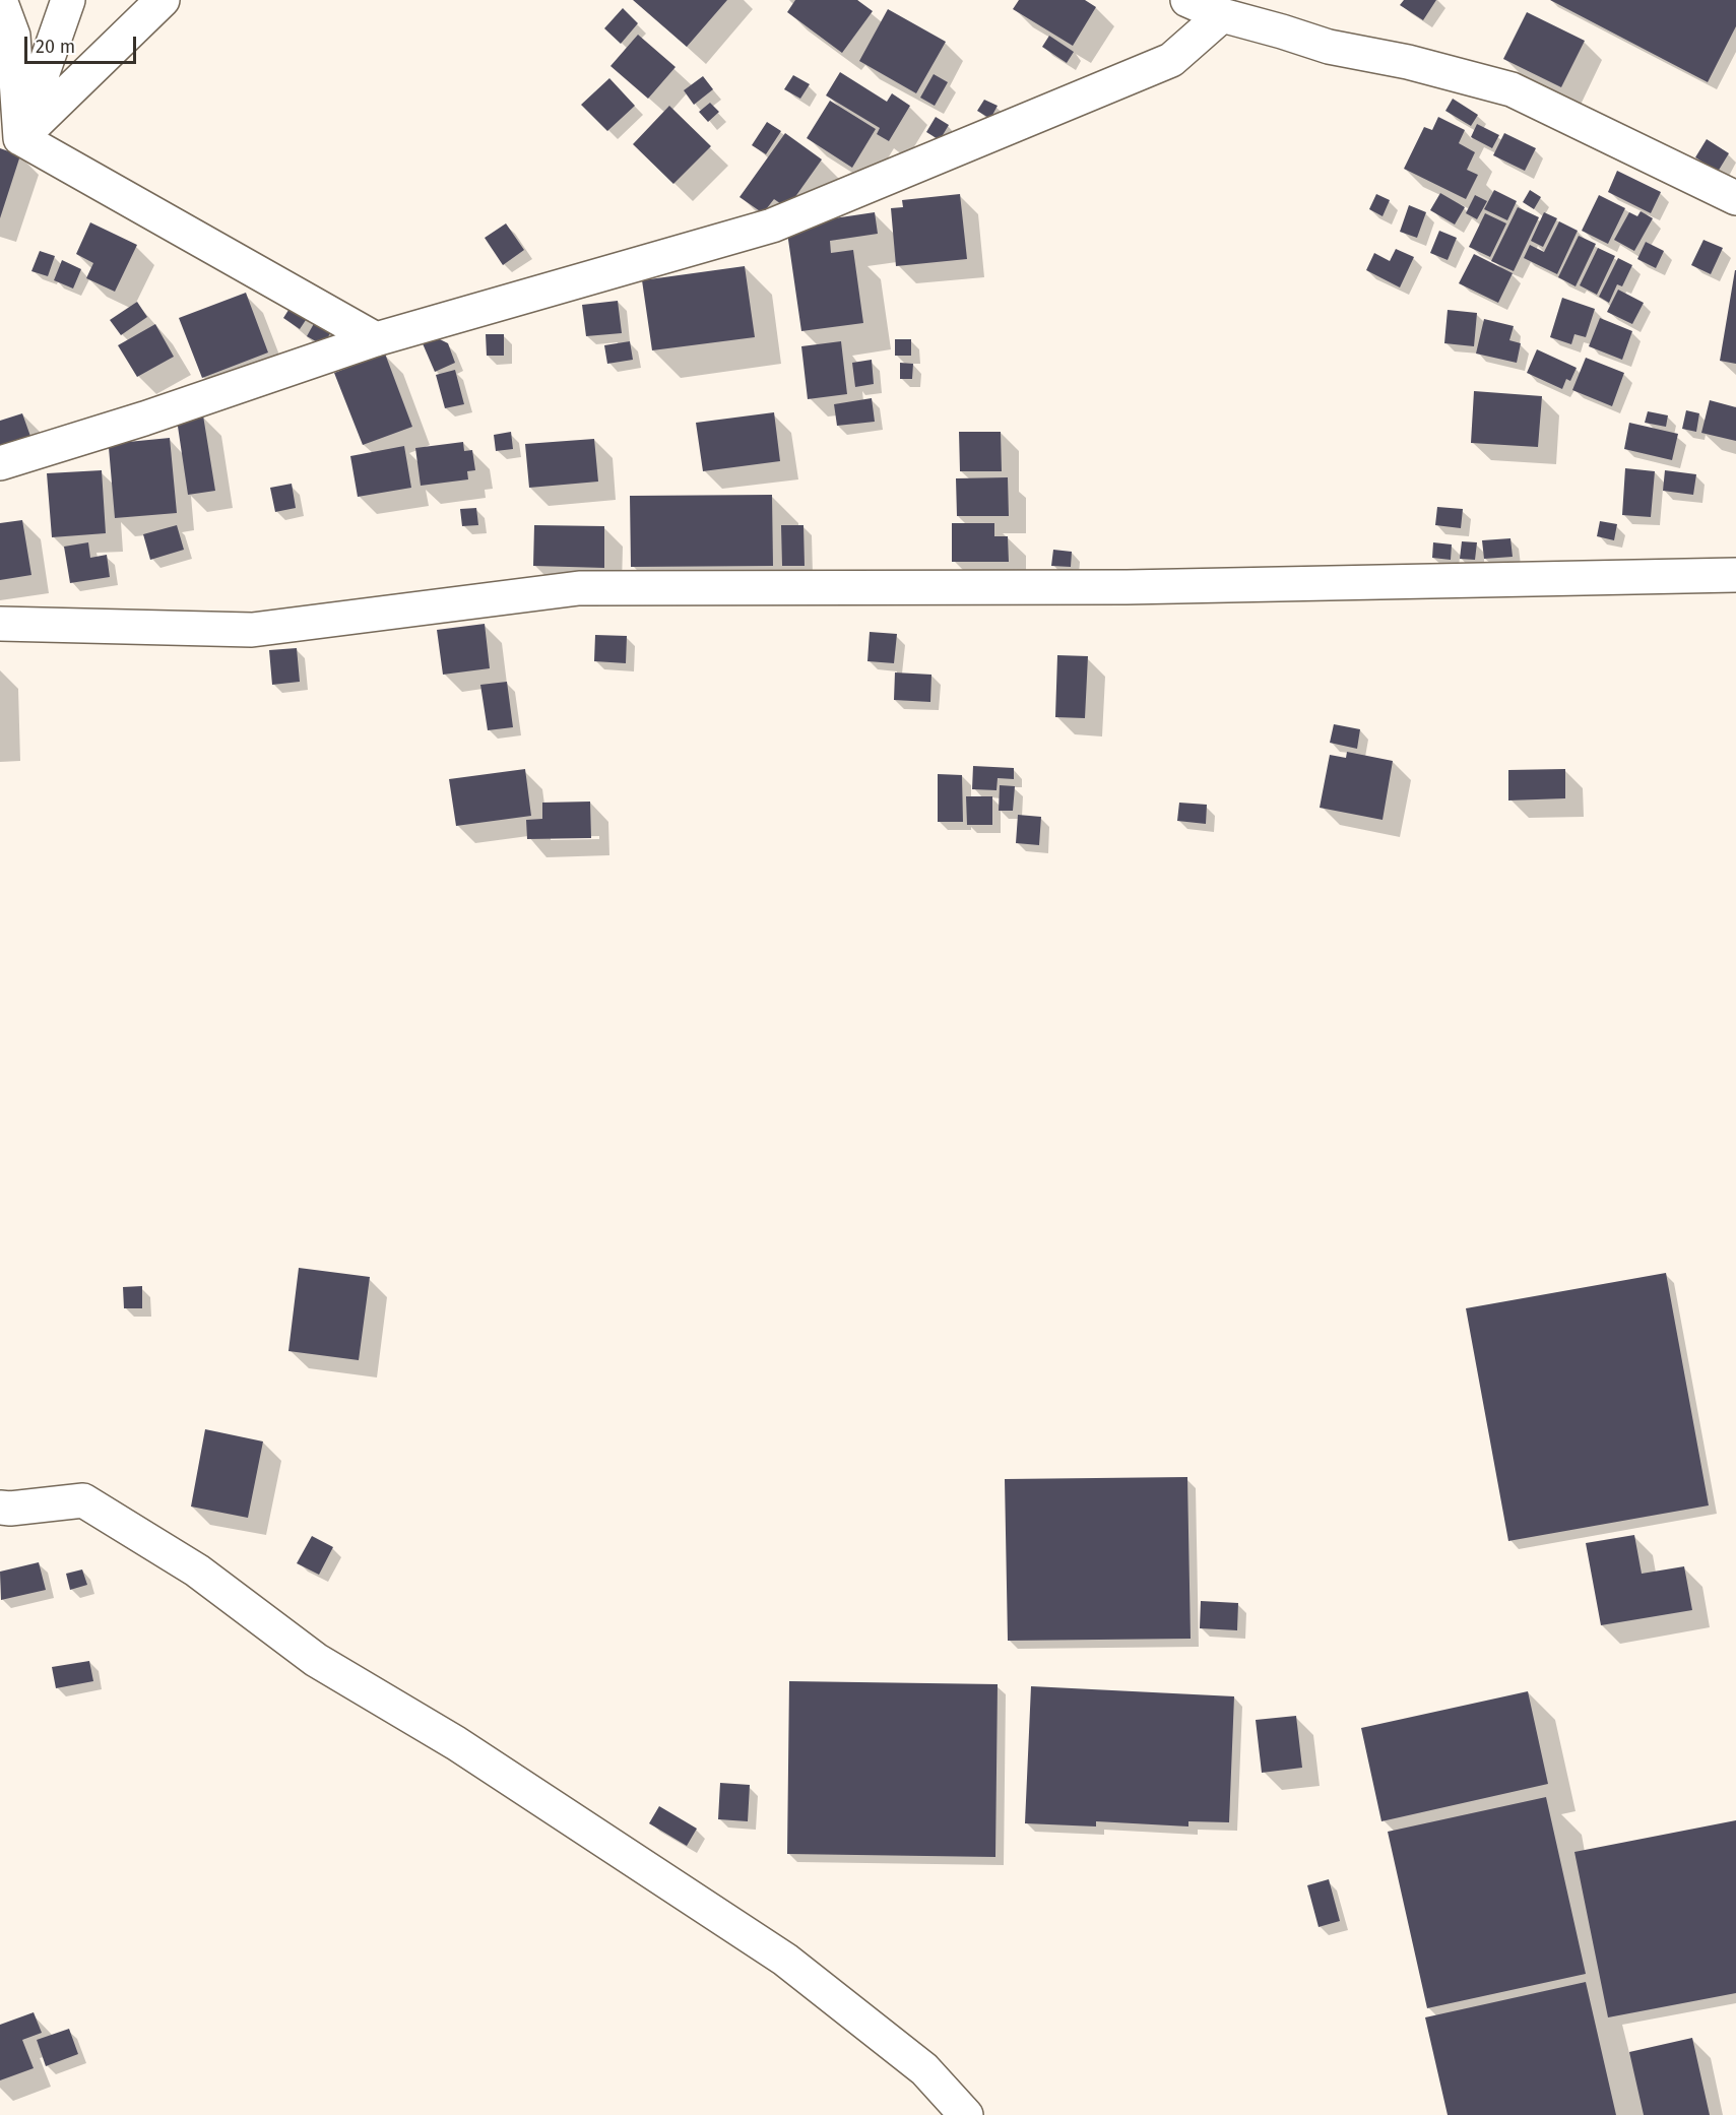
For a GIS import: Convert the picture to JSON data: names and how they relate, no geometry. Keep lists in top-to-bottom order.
{
  "scale_bar": "20 m"
}
